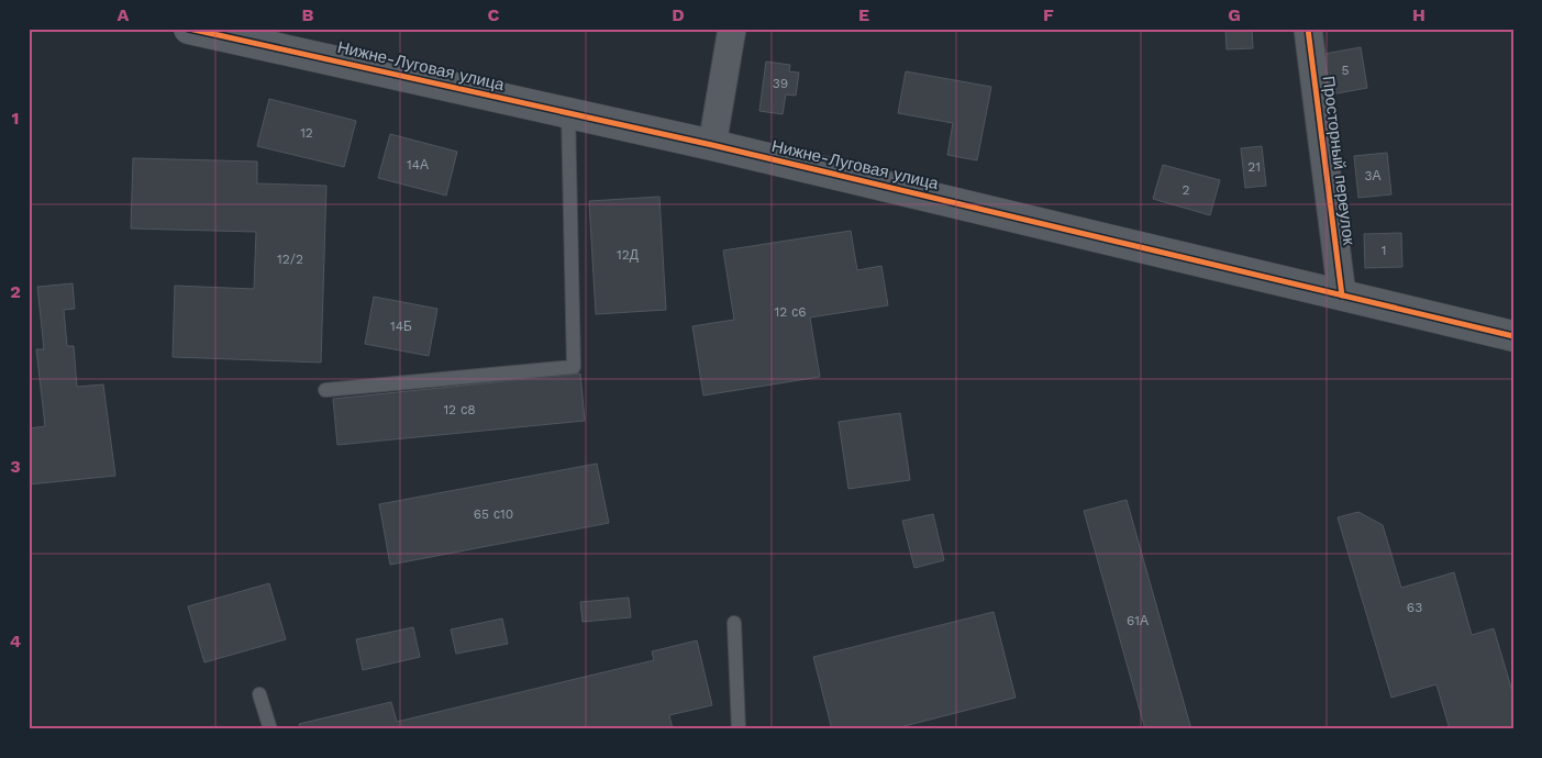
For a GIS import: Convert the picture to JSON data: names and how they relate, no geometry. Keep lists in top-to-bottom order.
{
  "streets": {
    "street": ["Нижне-Луговая улица", "Просторный переулок"]
  },
  "crossings": [
    ["Нижне-Луговая улица", "Просторный переулок"]
  ],
  "house_numbers": [
    "5",
    "39",
    "12",
    "14А",
    "21",
    "3А",
    "2",
    "1",
    "12Д",
    "12/2",
    "12 с6",
    "14Б",
    "12 с8",
    "65 с10",
    "63",
    "61А"
  ],
  "grid": {
    "columns": [
      "A",
      "B",
      "C",
      "D",
      "E",
      "F",
      "G",
      "H"
    ],
    "rows": [
      "1",
      "2",
      "3",
      "4"
    ]
  }
}
